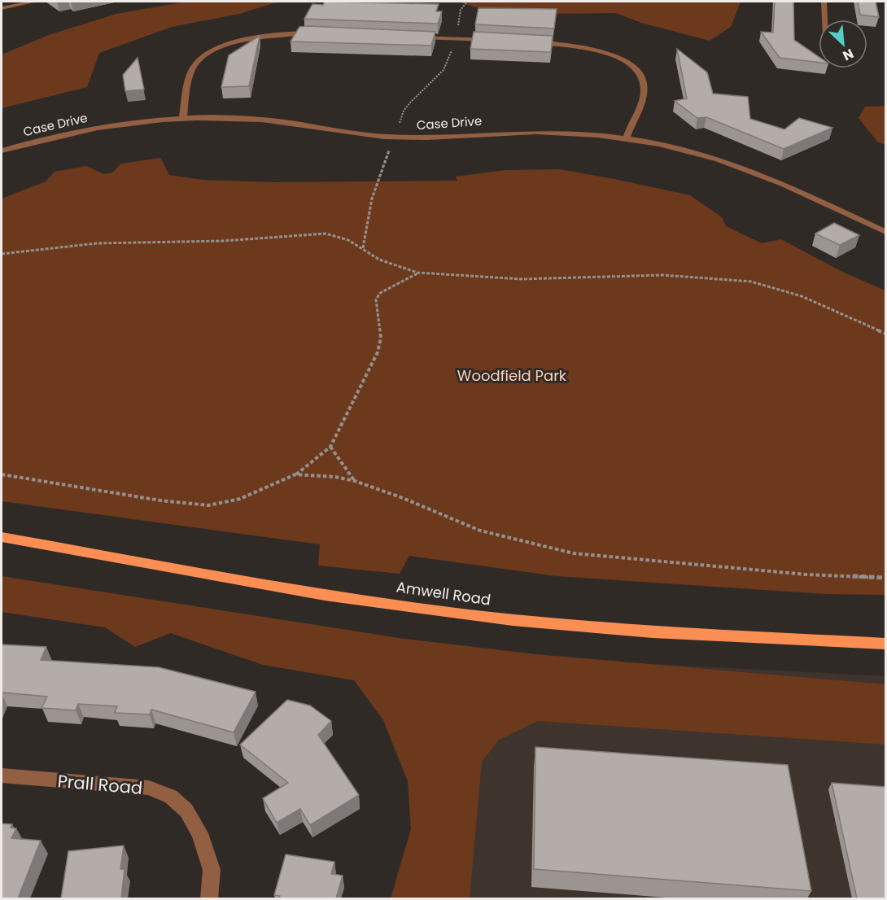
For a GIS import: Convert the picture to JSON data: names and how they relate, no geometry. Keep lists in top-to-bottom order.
{
  "streets": {
    "main road": ["Amwell Road"],
    "street": ["Case Drive", "Prall Road"]
  },
  "parks": ["Woodfield Park"],
  "north": "bottom right"
}
